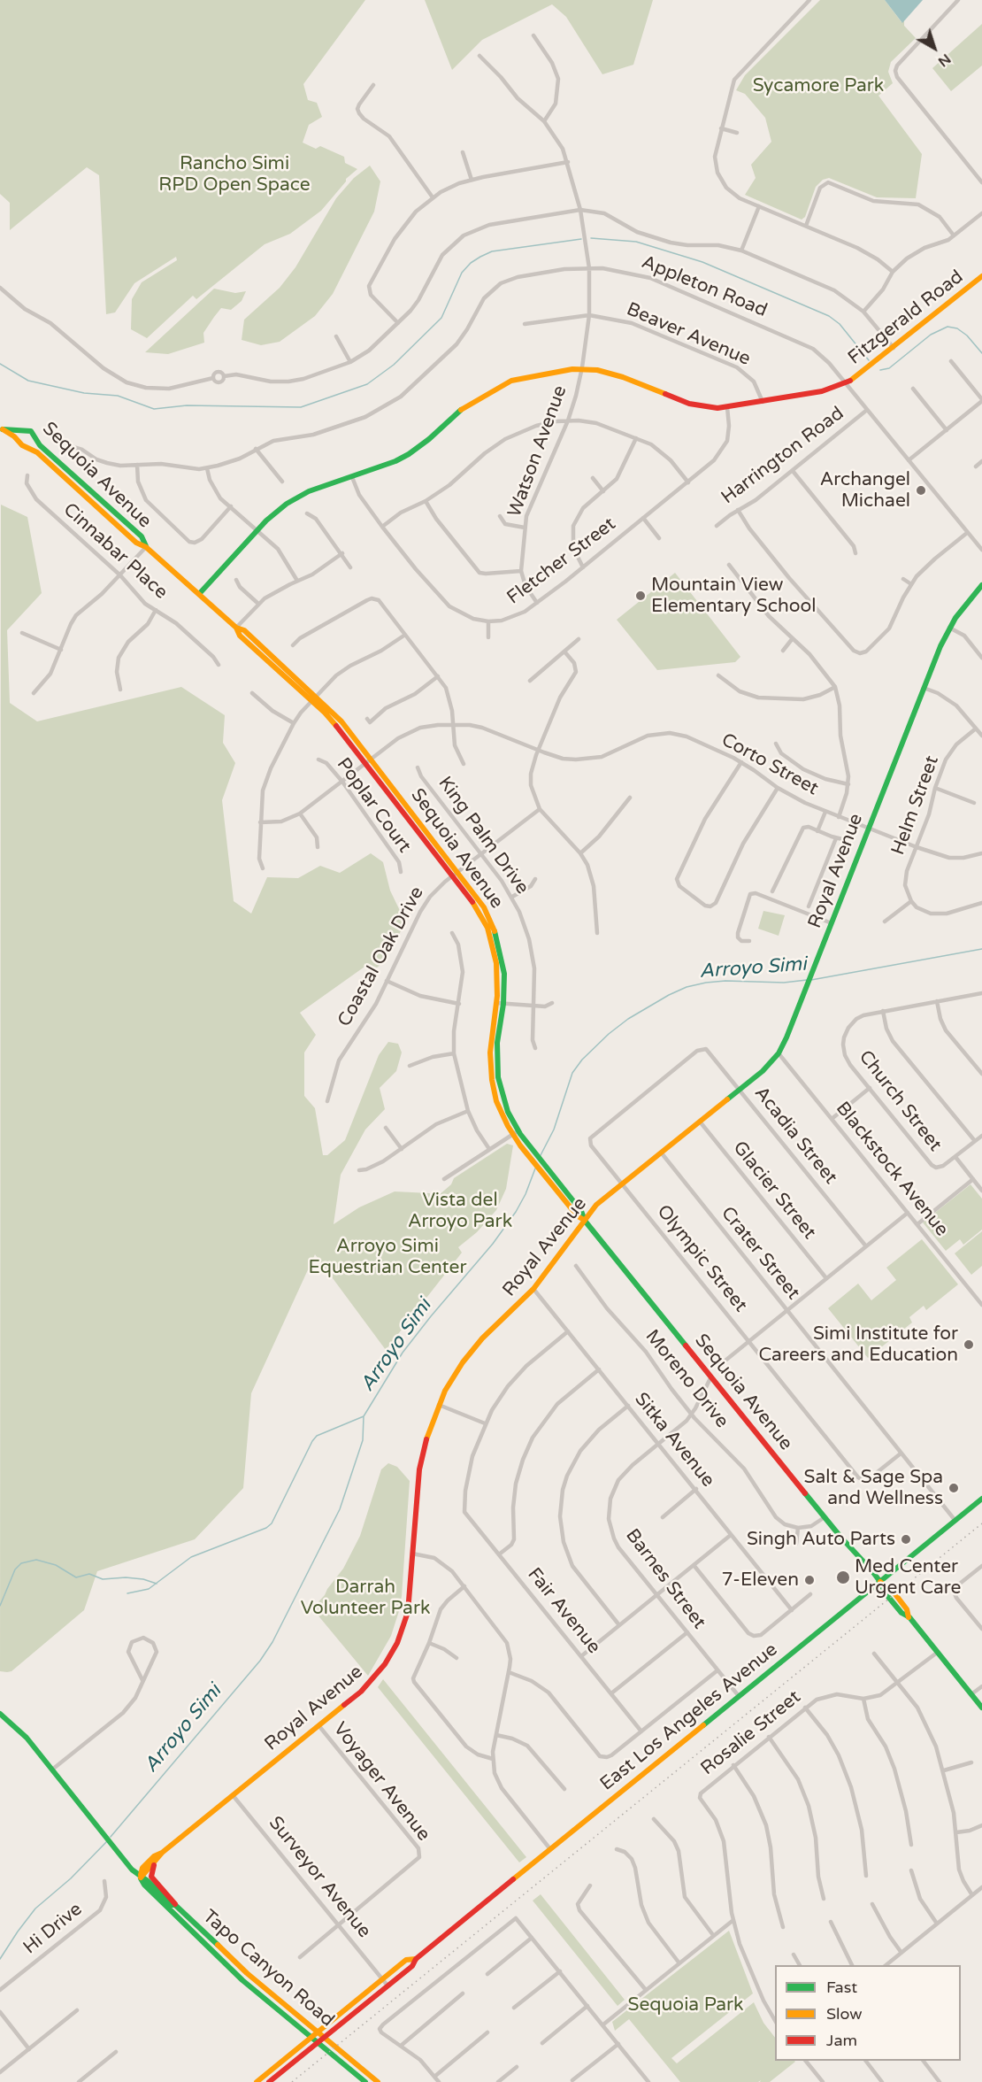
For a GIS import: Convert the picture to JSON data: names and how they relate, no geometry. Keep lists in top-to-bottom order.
{
  "streets": {
    "main road": [
      "Fitzgerald Road",
      "Sequoia Avenue",
      "Royal Avenue",
      "East Los Angeles Avenue",
      "Tapo Canyon Road"
    ],
    "street": [
      "Appleton Road",
      "Beaver Avenue",
      "Watson Avenue",
      "Harrington Road",
      "Cinnabar Place",
      "Fletcher Street",
      "Corto Street",
      "Poplar Court",
      "Helm Street",
      "King Palm Drive",
      "Coastal Oak Drive",
      "Church Street",
      "Acadia Street",
      "Blackstock Avenue",
      "Glacier Street",
      "Crater Street",
      "Olympic Street",
      "Moreno Drive",
      "Sitka Avenue",
      "Barnes Street",
      "Fair Avenue",
      "Rosalie Street",
      "Voyager Avenue",
      "Surveyor Avenue",
      "Hi Drive"
    ]
  },
  "crossings": [
    ["Appleton Road", "Fitzgerald Road"],
    ["Appleton Road", "Watson Avenue"],
    ["Appleton Road", "Harrington Road"],
    ["Fitzgerald Road", "Beaver Avenue"],
    ["Fitzgerald Road", "Watson Avenue"],
    ["Fitzgerald Road", "Sequoia Avenue"],
    ["Fitzgerald Road", "Fletcher Street"],
    ["Beaver Avenue", "Watson Avenue"],
    ["Watson Avenue", "Fletcher Street"],
    ["Sequoia Avenue", "Corto Street"],
    ["Sequoia Avenue", "Royal Avenue"],
    ["Sequoia Avenue", "Coastal Oak Drive"],
    ["Sequoia Avenue", "Barnes Street"],
    ["Sequoia Avenue", "East Los Angeles Avenue"],
    ["Sequoia Avenue", "Rosalie Street"],
    ["Corto Street", "Poplar Court"],
    ["Corto Street", "Helm Street"],
    ["Corto Street", "Royal Avenue"],
    ["King Palm Drive", "Coastal Oak Drive"],
    ["Royal Avenue", "Acadia Street"],
    ["Royal Avenue", "Blackstock Avenue"],
    ["Royal Avenue", "Glacier Street"],
    ["Royal Avenue", "Crater Street"],
    ["Royal Avenue", "Olympic Street"],
    ["Royal Avenue", "Sitka Avenue"],
    ["Royal Avenue", "Voyager Avenue"],
    ["Royal Avenue", "Surveyor Avenue"],
    ["Royal Avenue", "Tapo Canyon Road"],
    ["Acadia Street", "Olympic Street"],
    ["Crater Street", "Olympic Street"],
    ["Crater Street", "East Los Angeles Avenue"],
    ["Moreno Drive", "Barnes Street"],
    ["Sitka Avenue", "Barnes Street"],
    ["Barnes Street", "East Los Angeles Avenue"],
    ["East Los Angeles Avenue", "Surveyor Avenue"],
    ["East Los Angeles Avenue", "Tapo Canyon Road"],
    ["Voyager Avenue", "Surveyor Avenue"]
  ],
  "water": ["Arroyo Simi"],
  "parks": [
    "Sycamore Park",
    "Rancho Simi RPD Open Space",
    "Vista del Arroyo Park",
    "Arroyo Simi Equestrian Center",
    "Darrah Volunteer Park",
    "Sequoia Park"
  ],
  "places": [
    "Archangel Michael",
    "Mountain View Elementary School",
    "Simi Institute for Careers and Education",
    "Salt & Sage Spa and Wellness",
    "Singh Auto Parts",
    "Med Center Urgent Care",
    "7-Eleven"
  ],
  "legend": ["Fast", "Slow", "Jam"],
  "north": "bottom right"
}
